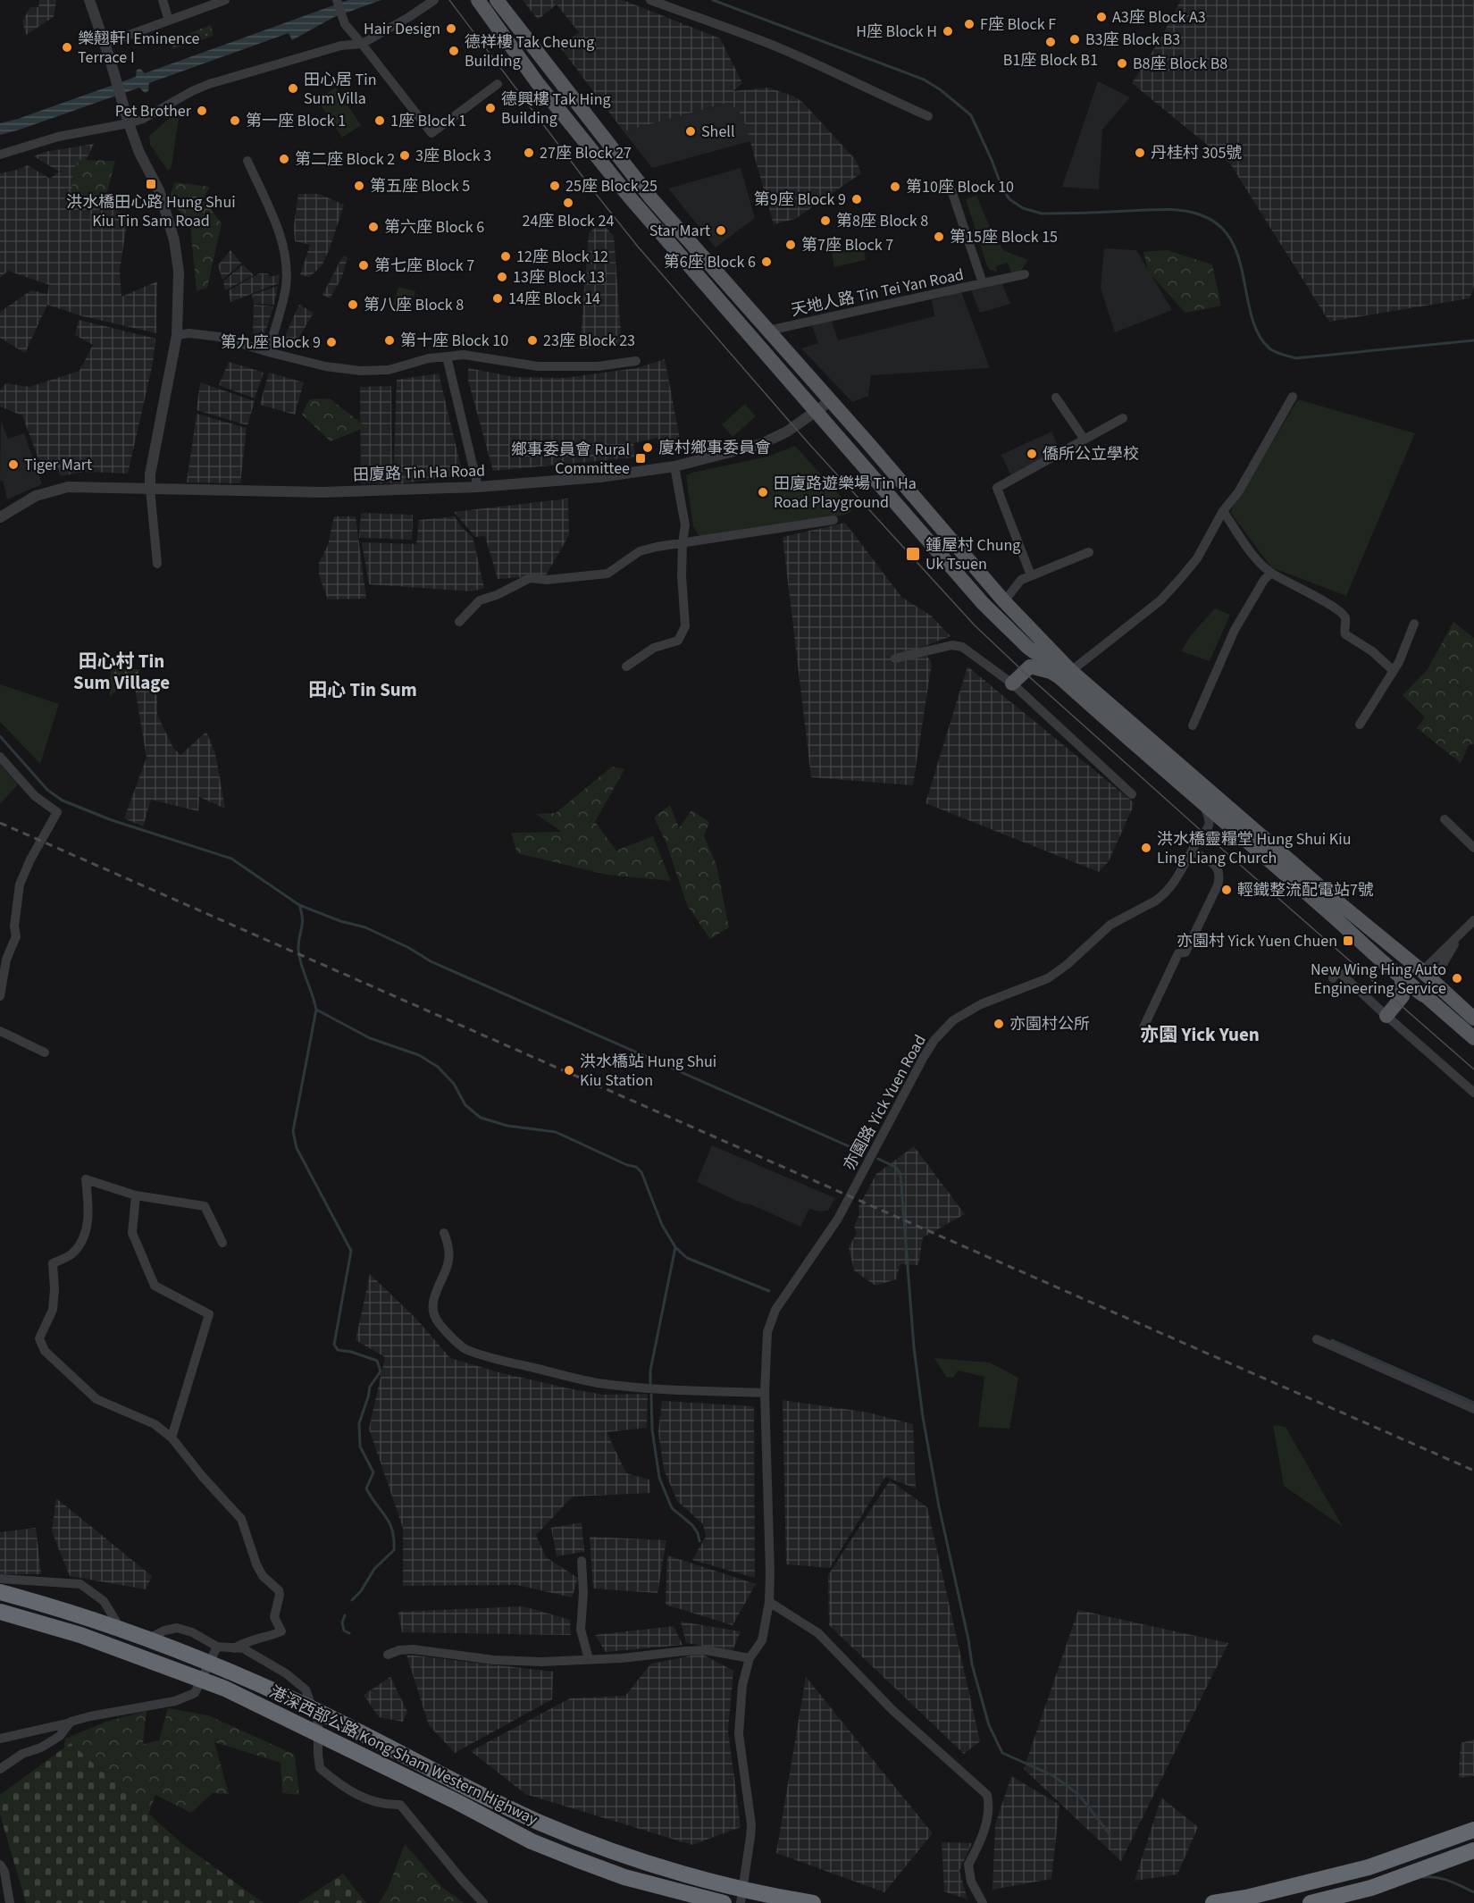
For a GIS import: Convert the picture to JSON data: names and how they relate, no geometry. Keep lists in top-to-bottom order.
{
  "streets": {
    "highway": ["港深西部公路 Kong Sham Western Highway"],
    "street": ["天地人路 Tin Tei Yan Road", "田廈路 Tin Ha Road", "亦園路 Yick Yuen Road"]
  },
  "districts": ["田心村 Tin Sum Village", "田心 Tin Sum", "亦園 Yick Yuen"],
  "places": {
    "other": [
      "A3座 Block A3",
      "F座 Block F",
      "Hair Design",
      "H座 Block H",
      "B3座 Block B3",
      "B1座 Block B1",
      "樂翹軒I Eminence Terrace I",
      "德祥樓 Tak Cheung Building",
      "B8座 Block B8",
      "田心居 Tin Sum Villa",
      "德興樓 Tak Hing Building",
      "Pet Brother",
      "第一座 Block 1",
      "1座 Block 1",
      "Shell",
      "27座 Block 27",
      "丹桂村 305號",
      "3座 Block 3",
      "第二座 Block 2",
      "第五座 Block 5",
      "25座 Block 25",
      "第10座 Block 10",
      "第9座 Block 9",
      "24座 Block 24",
      "第8座 Block 8",
      "第六座 Block 6",
      "Star Mart",
      "第15座 Block 15",
      "第7座 Block 7",
      "12座 Block 12",
      "第6座 Block 6",
      "第七座 Block 7",
      "13座 Block 13",
      "14座 Block 14",
      "第八座 Block 8",
      "第十座 Block 10",
      "23座 Block 23",
      "第九座 Block 9",
      "廈村鄉事委員會",
      "僑所公立學校",
      "Tiger Mart",
      "田廈路遊樂場 Tin Ha Road Playground",
      "洪水橋靈糧堂 Hung Shui Kiu Ling Liang Church",
      "輕鐵整流配電站7號",
      "New Wing Hing Auto Engineering Service",
      "亦園村公所",
      "洪水橋站 Hung Shui Kiu Station"
    ],
    "transit": [
      "洪水橋田心路 Hung Shui Kiu Tin Sam Road",
      "鄉事委員會 Rural Committee",
      "鍾屋村 Chung Uk Tsuen",
      "亦園村 Yick Yuen Chuen"
    ]
  }
}
